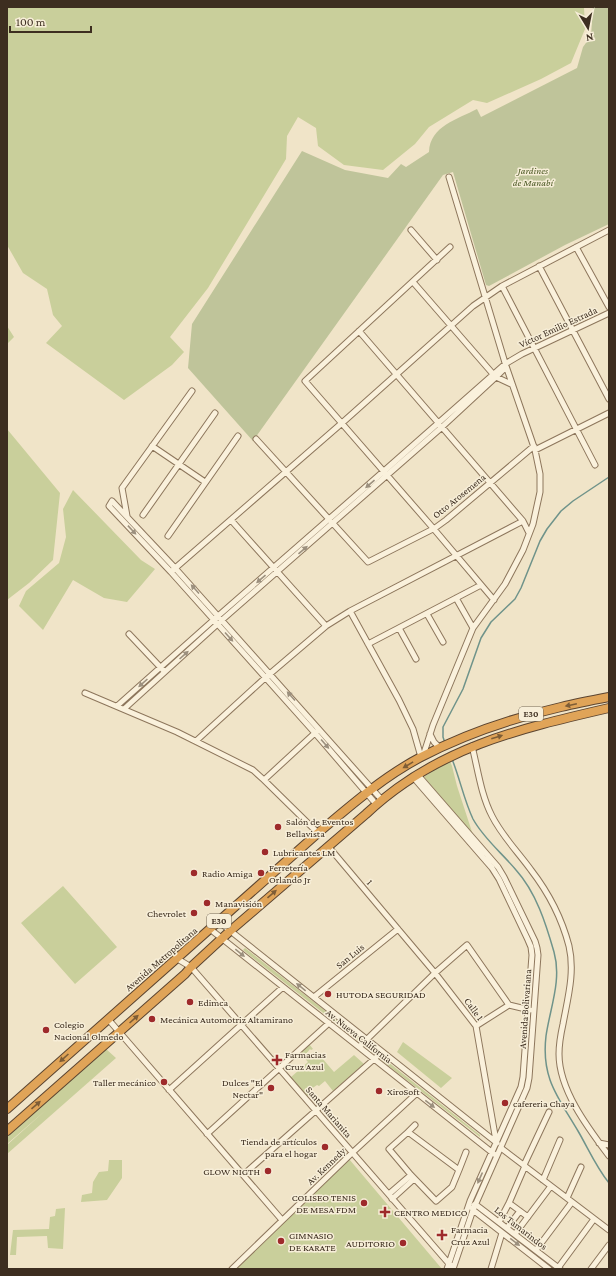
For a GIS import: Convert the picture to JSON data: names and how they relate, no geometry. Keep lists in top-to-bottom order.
{
  "streets": {
    "highway": ["E30", "Avenida Metropolitana"],
    "street": [
      "Víctor Emilio Estrada",
      "Otto Arosemena",
      "1",
      "San Luis",
      "Calle 1",
      "Avenida Bolivariana",
      "Av. Nueva California",
      "Santa Marianita",
      "Av. Kennedy",
      "Los Tamarindos"
    ]
  },
  "crossings": [
    ["Víctor Emilio Estrada", "Otto Arosemena"],
    ["E30", "1"],
    ["E30", "Avenida Bolivariana"],
    ["E30", "Av. Nueva California"],
    ["E30", "Santa Marianita"],
    ["1", "San Luis"],
    ["1", "Calle 1"],
    ["San Luis", "Calle 1"],
    ["San Luis", "Av. Nueva California"],
    ["Avenida Metropolitana", "Av. Nueva California"],
    ["Avenida Metropolitana", "Santa Marianita"],
    ["Calle 1", "Avenida Bolivariana"],
    ["Calle 1", "Av. Nueva California"],
    ["Avenida Bolivariana", "Av. Nueva California"],
    ["Avenida Bolivariana", "Santa Marianita"],
    ["Avenida Bolivariana", "Los Tamarindos"],
    ["Av. Nueva California", "Av. Kennedy"],
    ["Santa Marianita", "Av. Kennedy"]
  ],
  "parks": ["Jardines de Manabí"],
  "places": {
    "other": [
      "Salón de Eventos Bellavista",
      "Lubricantes LM",
      "Radio Amiga",
      "Ferretería Orlando Jr",
      "Manavisión",
      "Chevrolet",
      "HUTODA SEGURIDAD",
      "Edimca",
      "Mecánica Automotriz Altamirano",
      "Colegio Nacional Olmedo",
      "Taller mecánico",
      "Dulces \"El Nectar\"",
      "XiroSoft",
      "cafereria Chaya",
      "Tienda de artículos para el hogar",
      "GLOW NIGTH",
      "COLISEO TENIS DE MESA FDM",
      "GIMNASIO DE KARATE",
      "AUDITORIO"
    ],
    "health": ["Farmacias Cruz Azul", "CENTRO MEDICO", "Farmacia Cruz Azul"]
  },
  "scale_bar": "100 m",
  "north": "bottom"
}
